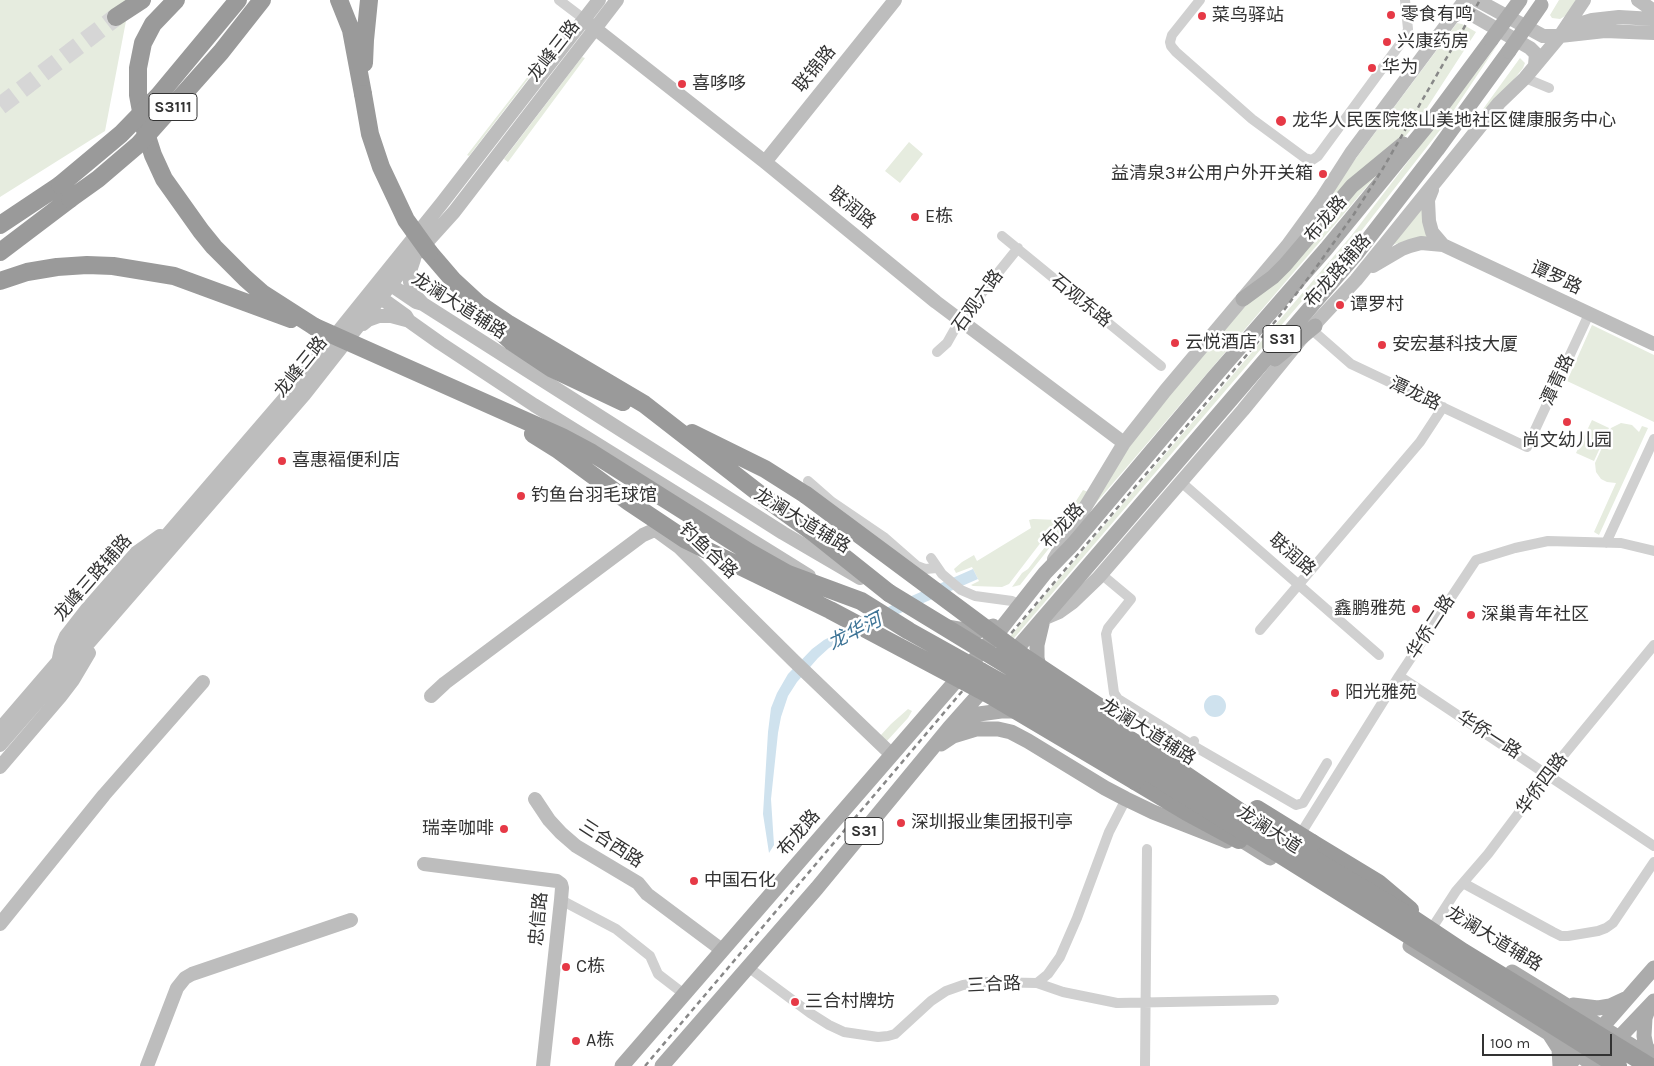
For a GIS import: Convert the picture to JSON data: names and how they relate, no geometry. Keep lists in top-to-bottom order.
{
  "streets": {
    "highway": ["S3111", "龙澜大道"],
    "main road": [
      "龙峰三路",
      "联锦路",
      "联润路",
      "布龙路",
      "布龙路辅路",
      "谭罗路",
      "龙澜大道辅路",
      "S31",
      "钓鱼合路",
      "三合西路",
      "忠信路"
    ],
    "street": [
      "石观六路",
      "石观东路",
      "潭青路",
      "潭龙路",
      "华侨二路",
      "华侨一路",
      "华侨四路",
      "三合路"
    ]
  },
  "crossings": [
    ["龙峰三路", "联润路"],
    ["龙峰三路", "龙澜大道辅路"],
    ["龙峰三路", "龙澜大道"],
    ["联锦路", "联润路"],
    ["联润路", "布龙路辅路"],
    ["联润路", "石观六路"],
    ["布龙路", "龙澜大道辅路"],
    ["布龙路", "钓鱼合路"],
    ["布龙路", "三合西路"],
    ["布龙路辅路", "S31"],
    ["布龙路辅路", "潭龙路"],
    ["谭罗路", "潭青路"],
    ["石观六路", "石观东路"],
    ["龙澜大道辅路", "S31"],
    ["龙澜大道辅路", "华侨二路"],
    ["龙澜大道辅路", "华侨四路"],
    ["龙澜大道辅路", "龙澜大道"],
    ["S31", "三合路"],
    ["潭青路", "潭龙路"],
    ["华侨二路", "华侨一路"],
    ["华侨一路", "华侨四路"]
  ],
  "water": ["龙华河"],
  "places": [
    "零食有鸣",
    "菜鸟驿站",
    "兴康药房",
    "华为",
    "喜哆哆",
    "龙华人民医院悠山美地社区健康服务中心",
    "益清泉3#公用户外开关箱",
    "E栋",
    "谭罗村",
    "云悦酒店",
    "安宏基科技大厦",
    "尚文幼儿园",
    "喜惠褔便利店",
    "钓鱼台羽毛球馆",
    "鑫鹏雅苑",
    "深巢青年社区",
    "阳光雅苑",
    "深圳报业集团报刊亭",
    "瑞幸咖啡",
    "中国石化",
    "C栋",
    "三合村牌坊",
    "A栋"
  ],
  "scale_bar": "100 m"
}
